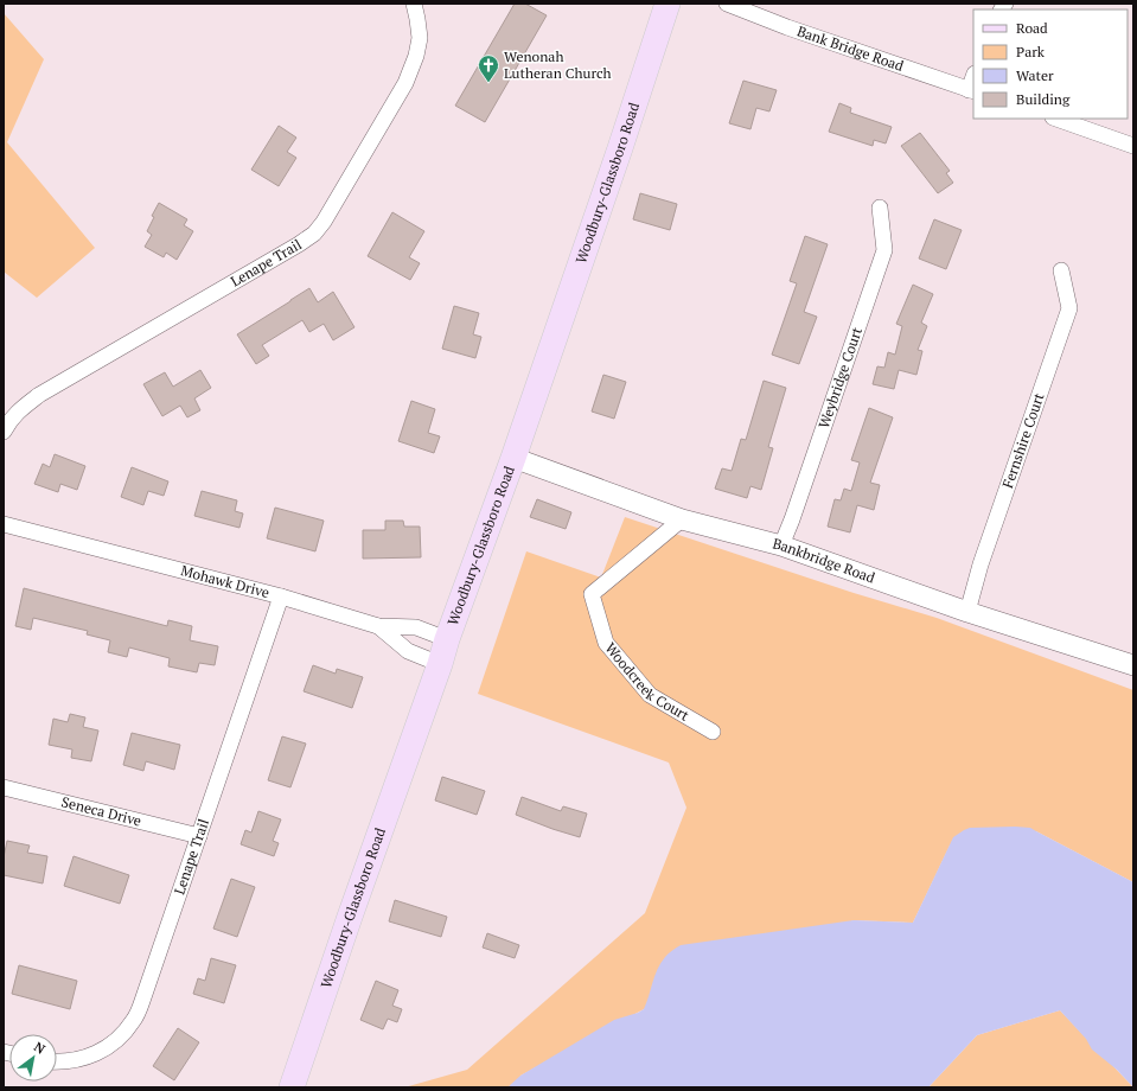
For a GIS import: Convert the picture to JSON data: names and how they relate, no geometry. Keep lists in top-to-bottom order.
{
  "streets": {
    "main road": ["Woodbury-Glassboro Road"],
    "street": [
      "Bank Bridge Road",
      "Lenape Trail",
      "Weybridge Court",
      "Fernshire Court",
      "Bankbridge Road",
      "Mohawk Drive",
      "Woodcreek Court",
      "Seneca Drive"
    ]
  },
  "crossings": [
    ["Woodbury-Glassboro Road", "Bankbridge Road"],
    ["Woodbury-Glassboro Road", "Mohawk Drive"],
    ["Lenape Trail", "Mohawk Drive"],
    ["Lenape Trail", "Seneca Drive"],
    ["Weybridge Court", "Bankbridge Road"],
    ["Fernshire Court", "Bankbridge Road"],
    ["Bankbridge Road", "Woodcreek Court"]
  ],
  "places": {
    "church": ["Wenonah Lutheran Church"]
  },
  "legend": [
    "Road",
    "Park",
    "Water",
    "Building"
  ],
  "north": "top right"
}
